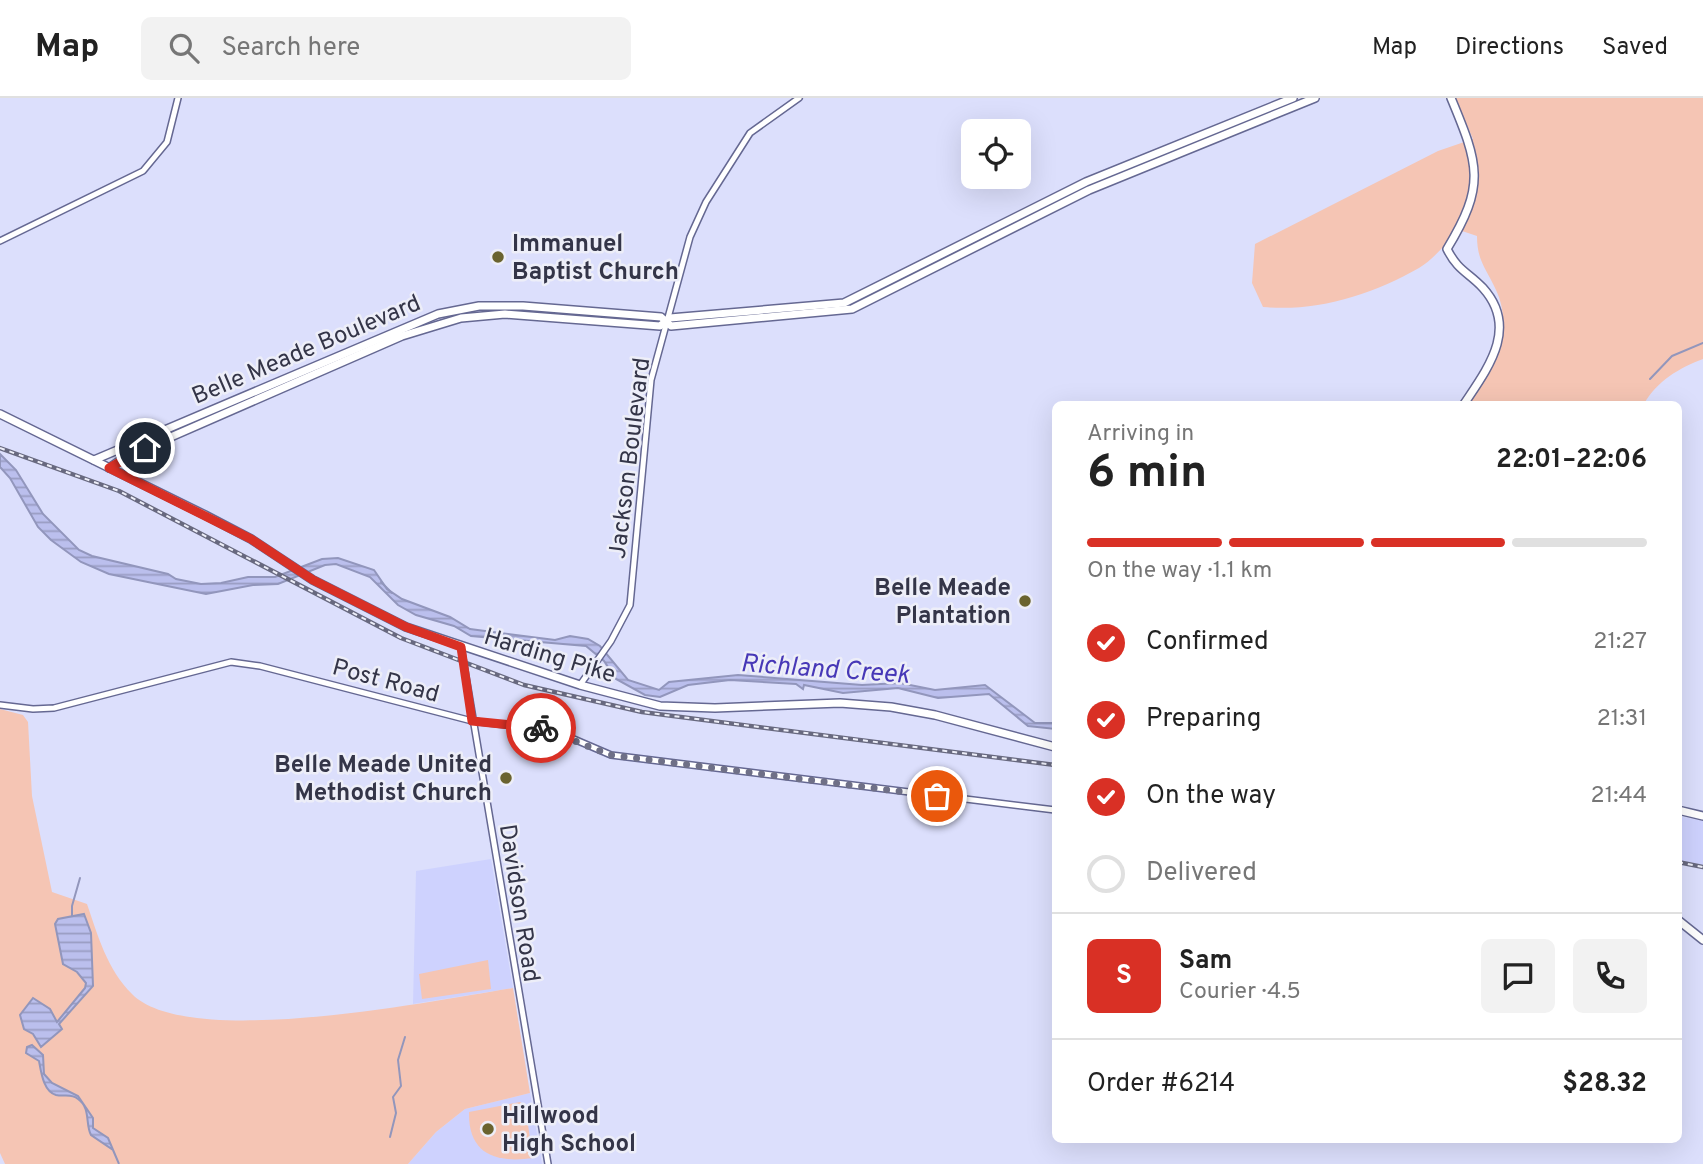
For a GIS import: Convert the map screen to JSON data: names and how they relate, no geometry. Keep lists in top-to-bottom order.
{
  "streets": {
    "main road": ["Belle Meade Boulevard", "Harding Pike"],
    "street": ["Jackson Boulevard", "Post Road", "Davidson Road"]
  },
  "crossings": [
    ["Belle Meade Boulevard", "Jackson Boulevard"],
    ["Belle Meade Boulevard", "Harding Pike"],
    ["Jackson Boulevard", "Harding Pike"],
    ["Harding Pike", "Davidson Road"],
    ["Post Road", "Davidson Road"]
  ],
  "water": ["Richland Creek"],
  "places": [
    "Immanuel Baptist Church",
    "Belle Meade Plantation",
    "Belle Meade United Methodist Church",
    "Hillwood High School"
  ],
  "page": {
    "header": "Map",
    "search": "Search here",
    "nav": ["Map", "Directions", "Saved"],
    "heading": ["6 min", "Arriving in", "22:01–22:06"],
    "panel": [
      "Sam",
      "Courier · 4.5",
      "Order #6214",
      "$28.32"
    ],
    "bar": "On the way · 1.1 km",
    "list": [
      ["Confirmed", "21:27"],
      ["Preparing", "21:31"],
      ["On the way", "21:44"],
      "Delivered"
    ],
    "round": "S"
  }
}
